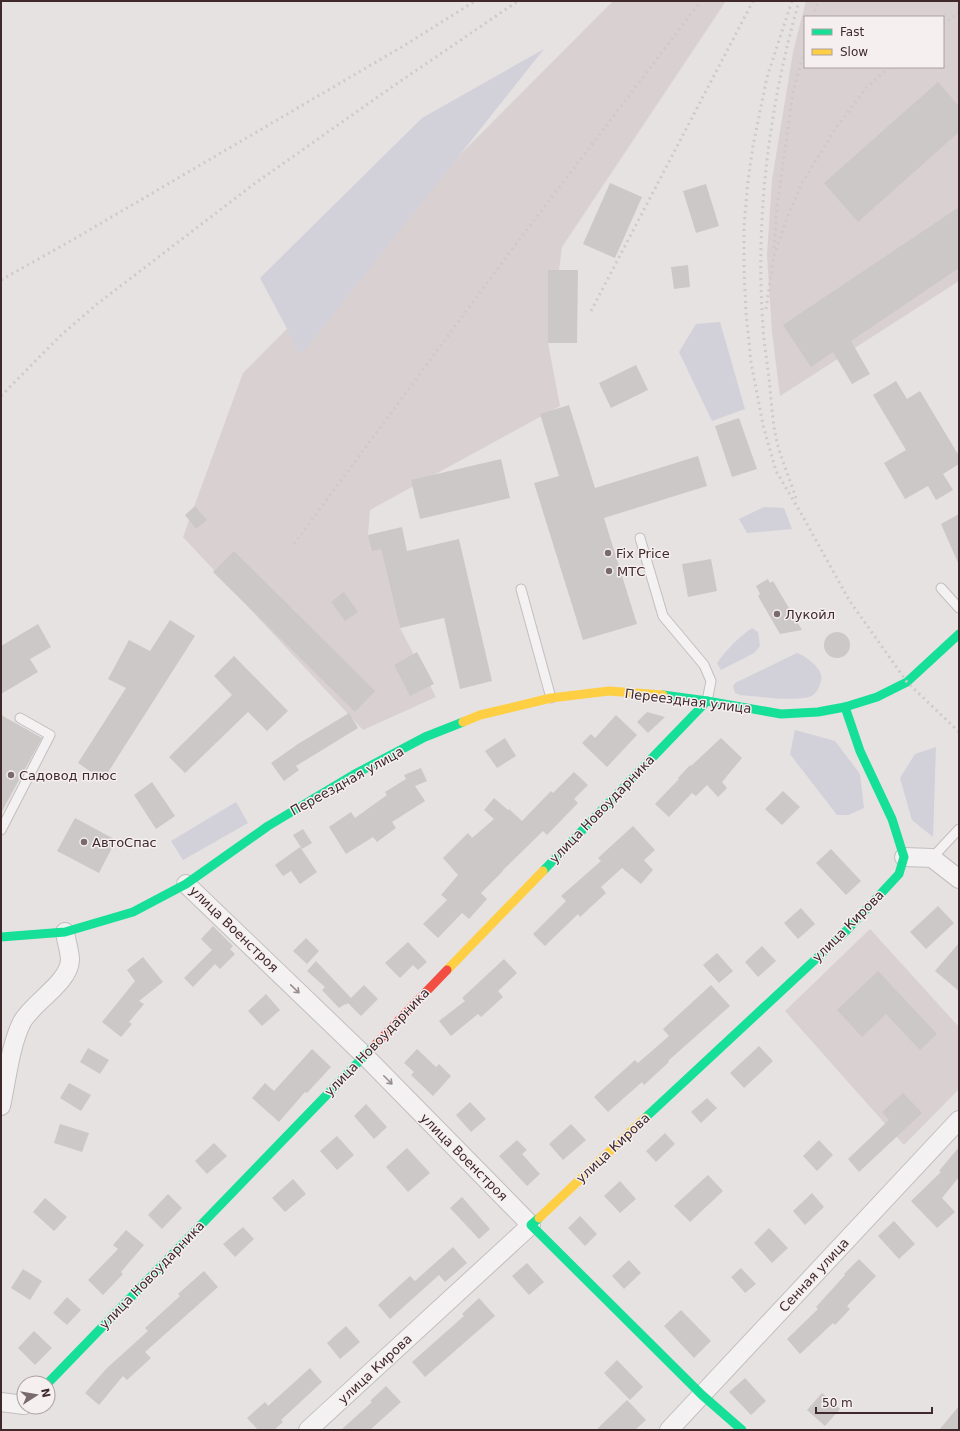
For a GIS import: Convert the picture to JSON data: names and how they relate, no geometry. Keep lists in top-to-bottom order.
{
  "streets": {
    "street": [
      "Переездная улица",
      "улица Новоударника",
      "улица Кирова",
      "улица Военстроя",
      "Сенная улица"
    ]
  },
  "crossings": [
    ["Переездная улица", "улица Новоударника"],
    ["Переездная улица", "улица Военстроя"],
    ["улица Новоударника", "улица Военстроя"],
    ["улица Кирова", "улица Военстроя"],
    ["улица Военстроя", "Сенная улица"]
  ],
  "one_way": ["улица Военстроя"],
  "places": [
    "Fix Price",
    "МТС",
    "Лукойл",
    "Садовод плюс",
    "АвтоСпас"
  ],
  "legend": ["Fast", "Slow"],
  "scale_bar": "50 m",
  "north": "right"
}
